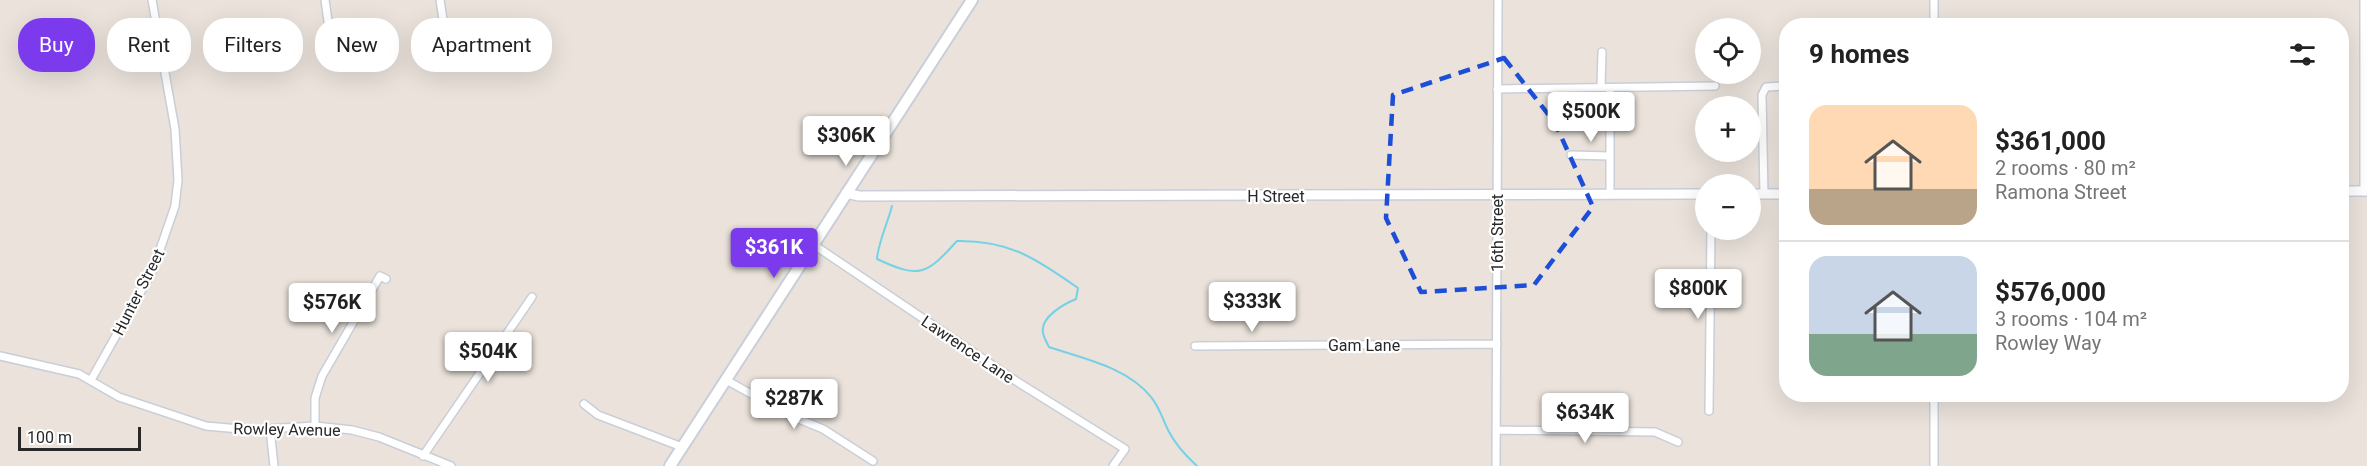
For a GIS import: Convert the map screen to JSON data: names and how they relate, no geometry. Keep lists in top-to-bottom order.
{
  "streets": {
    "street": [
      "H Street",
      "16th Street",
      "Hunter Street",
      "Gam Lane",
      "Lawrence Lane",
      "Rowley Avenue"
    ]
  },
  "crossings": [
    ["H Street", "16th Street"],
    ["16th Street", "Gam Lane"],
    ["Hunter Street", "Rowley Avenue"]
  ],
  "scale_bar": "100 m",
  "page": {
    "map_buttons": ["+", "−"],
    "chip": [
      "Buy",
      "Rent",
      "Filters",
      "New",
      "Apartment"
    ],
    "heading": "9 homes",
    "list": [
      {
        "name": "$361,000",
        "note": "2 rooms · 80 m² · Ramona Street"
      },
      {
        "name": "$576,000",
        "note": "3 rooms · 104 m² · Rowley Way"
      }
    ],
    "price": [
      "$500K",
      "$306K",
      "$361K",
      "$800K",
      "$333K",
      "$576K",
      "$504K",
      "$287K",
      "$634K"
    ],
    "scale": "100 m"
  }
}
